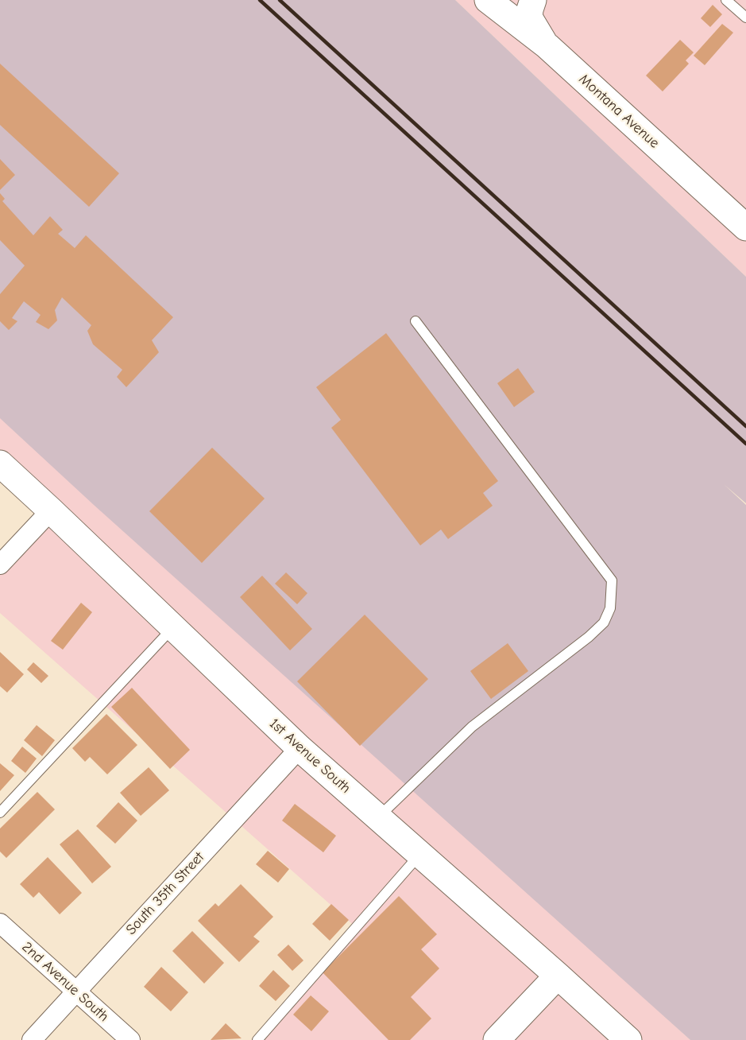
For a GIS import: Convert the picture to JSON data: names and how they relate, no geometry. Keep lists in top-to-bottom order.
{
  "streets": {
    "street": [
      "Montana Avenue",
      "1st Avenue South",
      "South 35th Street",
      "2nd Avenue South"
    ]
  },
  "crossings": [
    ["1st Avenue South", "South 35th Street"],
    ["South 35th Street", "2nd Avenue South"]
  ]
}
